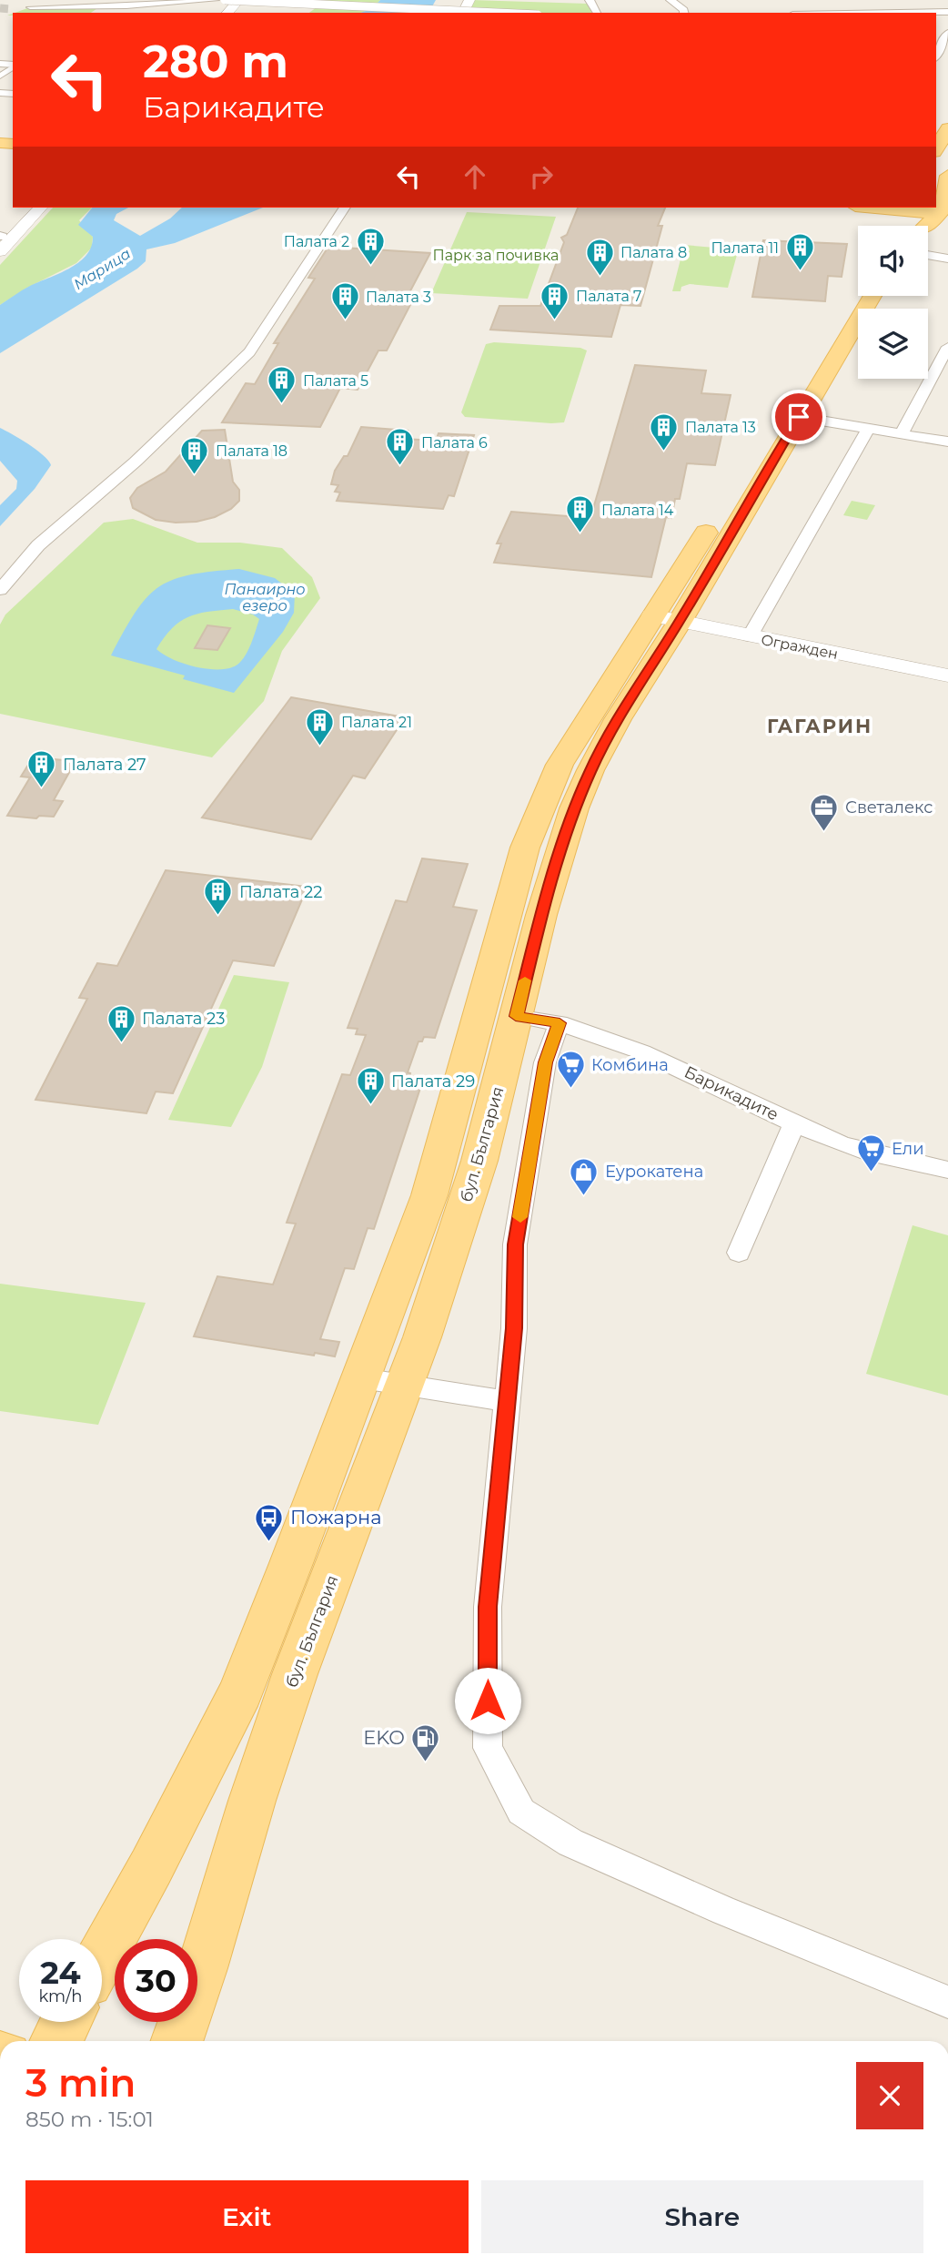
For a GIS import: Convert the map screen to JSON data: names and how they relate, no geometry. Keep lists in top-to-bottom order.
{
  "streets": {
    "main road": ["бул. България"],
    "street": ["Огражден", "Барикадите"]
  },
  "crossings": [
    ["Огражден", "бул. България"],
    ["Барикадите", "бул. България"]
  ],
  "districts": ["ГАГАРИН"],
  "water": ["Марица", "Панаирно езеро"],
  "parks": ["Парк за почивка"],
  "places": {
    "building": [
      "Палата 2",
      "Палата 11",
      "Палата 8",
      "Палата 7",
      "Палата 3",
      "Палата 5",
      "Палата 13",
      "Палата 6",
      "Палата 18",
      "Палата 14",
      "Палата 21",
      "Палата 27",
      "Палата 22",
      "Палата 23",
      "Палата 29"
    ],
    "office": ["Светалекс"],
    "supermarket": ["Комбина", "Ели"],
    "shop": ["Еурокатена"],
    "bus stop": ["Пожарна"],
    "fuel station": ["EKO"]
  },
  "page": {
    "turn": ["280 m", "Барикадите"],
    "speed": "24 km/h",
    "limit": "30",
    "heading": ["3 min", "850 m · 15:01"],
    "buttons": ["Exit", "Share"]
  }
}
